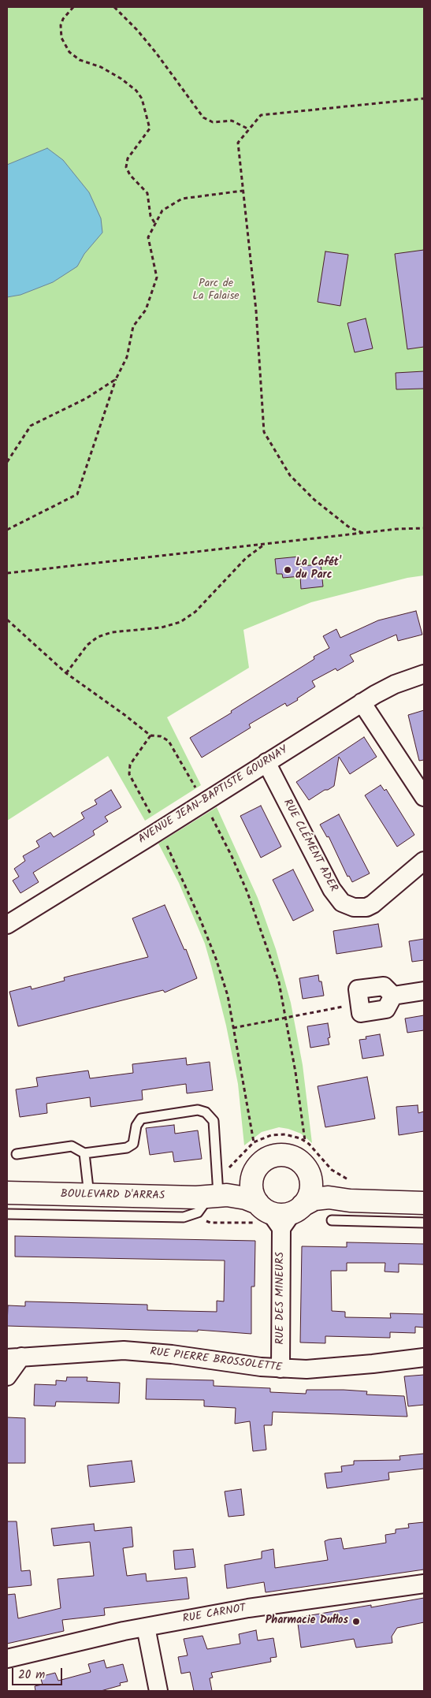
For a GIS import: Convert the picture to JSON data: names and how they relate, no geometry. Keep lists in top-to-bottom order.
{
  "streets": {
    "street": [
      "AVENUE JEAN-BAPTISTE GOURNAY",
      "RUE CLÉMENT ADER",
      "BOULEVARD D'ARRAS",
      "RUE DES MINEURS",
      "RUE PIERRE BROSSOLETTE",
      "RUE CARNOT"
    ]
  },
  "crossings": [
    ["AVENUE JEAN-BAPTISTE GOURNAY", "RUE CLÉMENT ADER"],
    ["BOULEVARD D'ARRAS", "RUE DES MINEURS"],
    ["RUE DES MINEURS", "RUE PIERRE BROSSOLETTE"]
  ],
  "parks": ["Parc de La Falaise"],
  "places": ["La Cafét' du Parc", "Pharmacie Duflos"],
  "scale_bar": "20 m"
}
